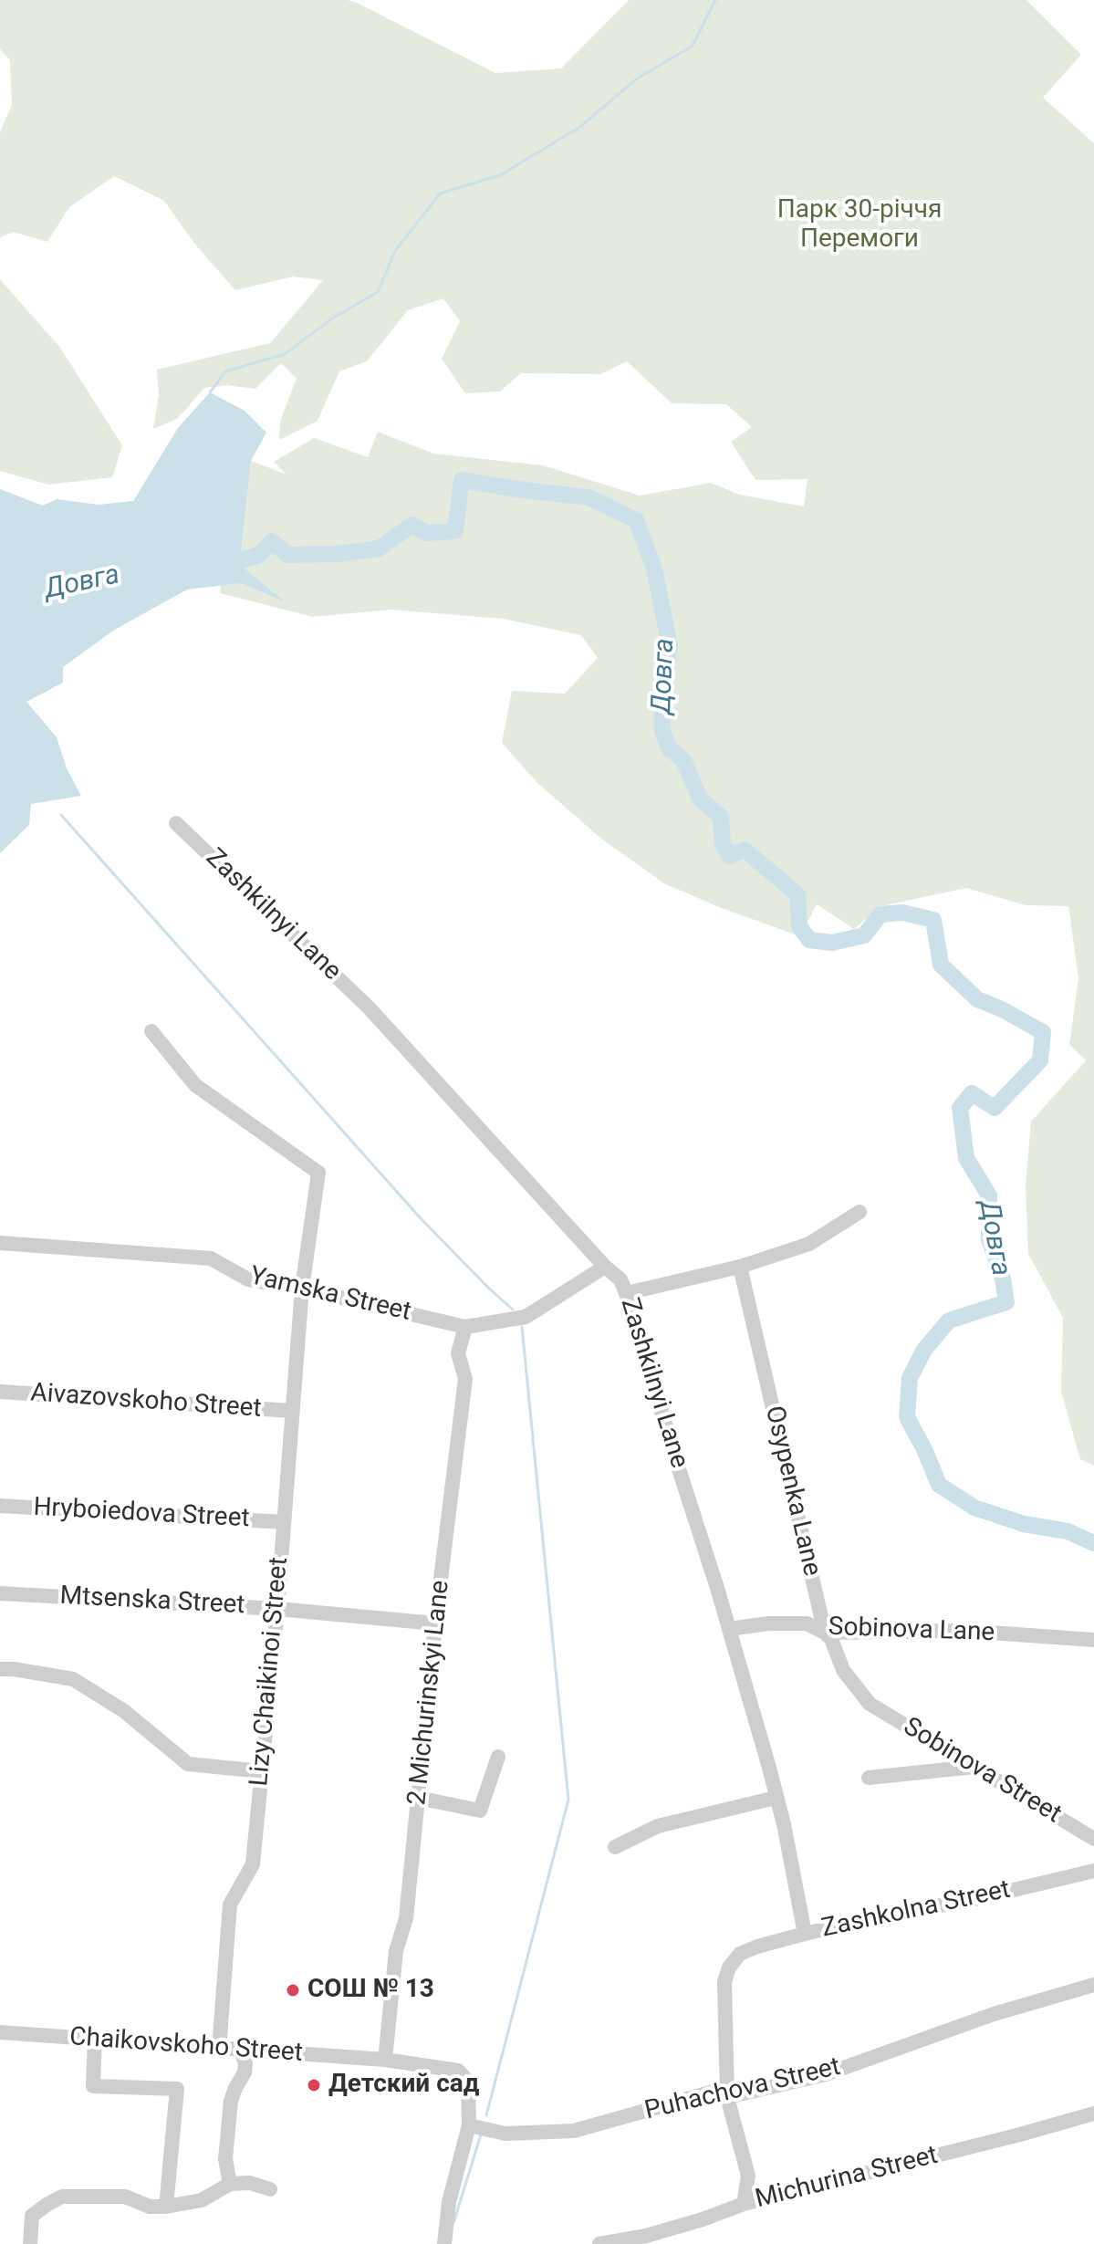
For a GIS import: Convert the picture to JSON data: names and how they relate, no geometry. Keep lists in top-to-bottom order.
{
  "streets": {
    "street": [
      "Zashkilnyi Lane",
      "Yamska Street",
      "Aivazovskoho Street",
      "Osypenka Lane",
      "Hryboiedova Street",
      "Mtsenska Street",
      "Sobinova Lane",
      "Lizy Chaikinoi Street",
      "2 Michurinskyi Lane",
      "Sobinova Street",
      "Zashkolna Street",
      "Chaikovskoho Street",
      "Puhachova Street",
      "Michurina Street"
    ]
  },
  "crossings": [
    ["Zashkilnyi Lane", "Yamska Street"],
    ["Zashkilnyi Lane", "Sobinova Lane"],
    ["Zashkilnyi Lane", "Zashkolna Street"],
    ["Yamska Street", "Lizy Chaikinoi Street"],
    ["Yamska Street", "2 Michurinskyi Lane"],
    ["Aivazovskoho Street", "Lizy Chaikinoi Street"],
    ["Osypenka Lane", "Sobinova Lane"],
    ["Osypenka Lane", "Sobinova Street"],
    ["Hryboiedova Street", "Lizy Chaikinoi Street"],
    ["Mtsenska Street", "Lizy Chaikinoi Street"],
    ["Mtsenska Street", "2 Michurinskyi Lane"],
    ["Lizy Chaikinoi Street", "Chaikovskoho Street"],
    ["2 Michurinskyi Lane", "Chaikovskoho Street"],
    ["Zashkolna Street", "Puhachova Street"],
    ["Chaikovskoho Street", "Puhachova Street"]
  ],
  "water": ["Довга"],
  "parks": ["Парк 30-річчя Перемоги"],
  "places": ["СОШ № 13", "Детский сад"]
}
